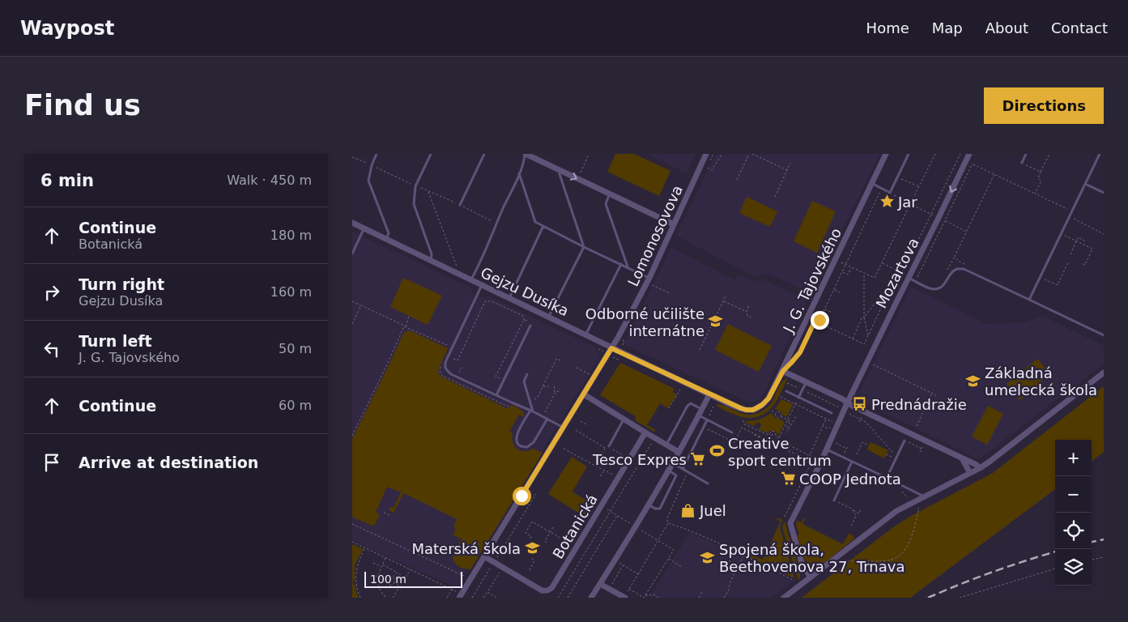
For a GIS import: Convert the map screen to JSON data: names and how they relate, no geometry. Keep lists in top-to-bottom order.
{
  "streets": {
    "street": [
      "Lomonosovova",
      "Mozartova",
      "J. G. Tajovského",
      "Gejzu Dusíka",
      "Botanická"
    ]
  },
  "crossings": [
    ["Lomonosovova", "Gejzu Dusíka"],
    ["J. G. Tajovského", "Gejzu Dusíka"]
  ],
  "places": {
    "place": ["Jar"],
    "school or university": [
      "Odborné učilište internátne",
      "Základná umelecká škola",
      "Materská škola",
      "Spojená škola, Beethovenova 27, Trnava"
    ],
    "bus stop": ["Prednádražie"],
    "sports": ["Creative sport centrum"],
    "supermarket": ["Tesco Expres", "COOP Jednota"],
    "shop": ["Juel"]
  },
  "scale_bar": "100 m",
  "page": {
    "header": "Waypost",
    "nav": [
      "Home",
      "Map",
      "About",
      "Contact"
    ],
    "buttons": "Directions",
    "title": "Find us",
    "heading": ["6 min", "Walk · 450 m"],
    "list": [
      ["Continue", "Botanická", "180 m"],
      ["Turn right", "Gejzu Dusíka", "160 m"],
      ["Turn left", "J. G. Tajovského", "50 m"],
      ["Continue", "60 m"],
      "Arrive at destination"
    ],
    "map_buttons": ["+", "−"],
    "scale": "100 m"
  }
}
